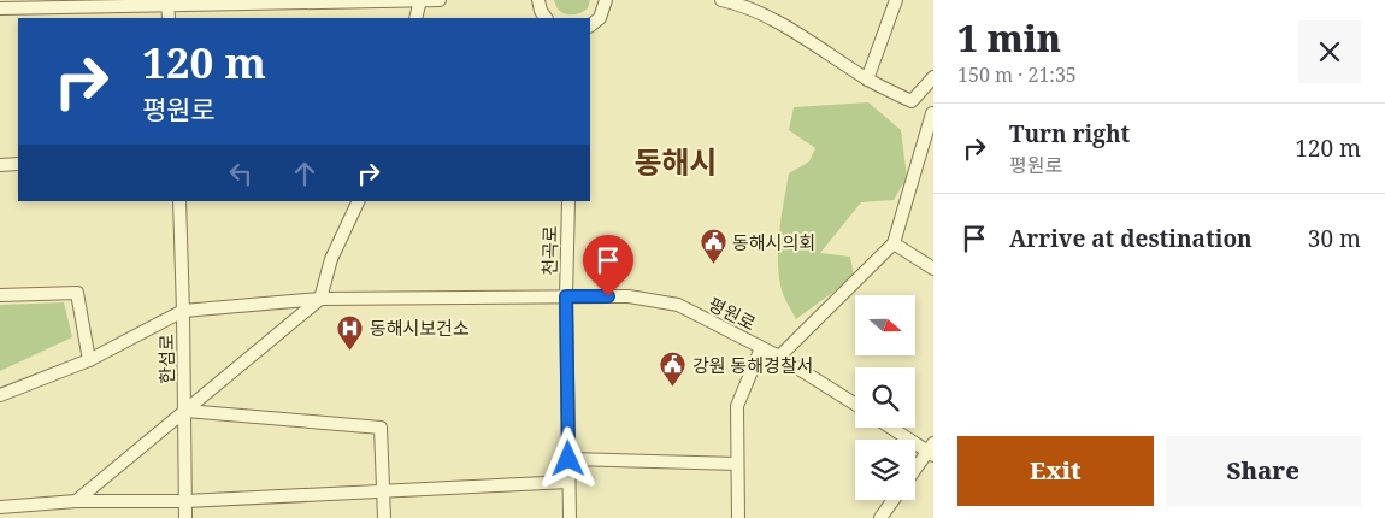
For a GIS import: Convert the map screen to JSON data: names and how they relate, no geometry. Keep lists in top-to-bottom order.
{
  "streets": {
    "street": ["천곡로", "평원로", "한섬로"]
  },
  "crossings": [
    ["천곡로", "평원로"],
    ["평원로", "한섬로"]
  ],
  "districts": ["동해시"],
  "places": {
    "public building": ["동해시의회", "강원 동해경찰서"],
    "hospital": ["동해시보건소"]
  },
  "north": "right",
  "page": {
    "heading": ["1 min", "150 m · 21:35"],
    "turn": ["120 m", "평원로"],
    "list": [
      {
        "name": "Turn right",
        "note": "평원로",
        "value": "120 m"
      },
      {
        "name": "Arrive at destination",
        "value": "30 m"
      }
    ],
    "buttons": ["Exit", "Share"]
  }
}
